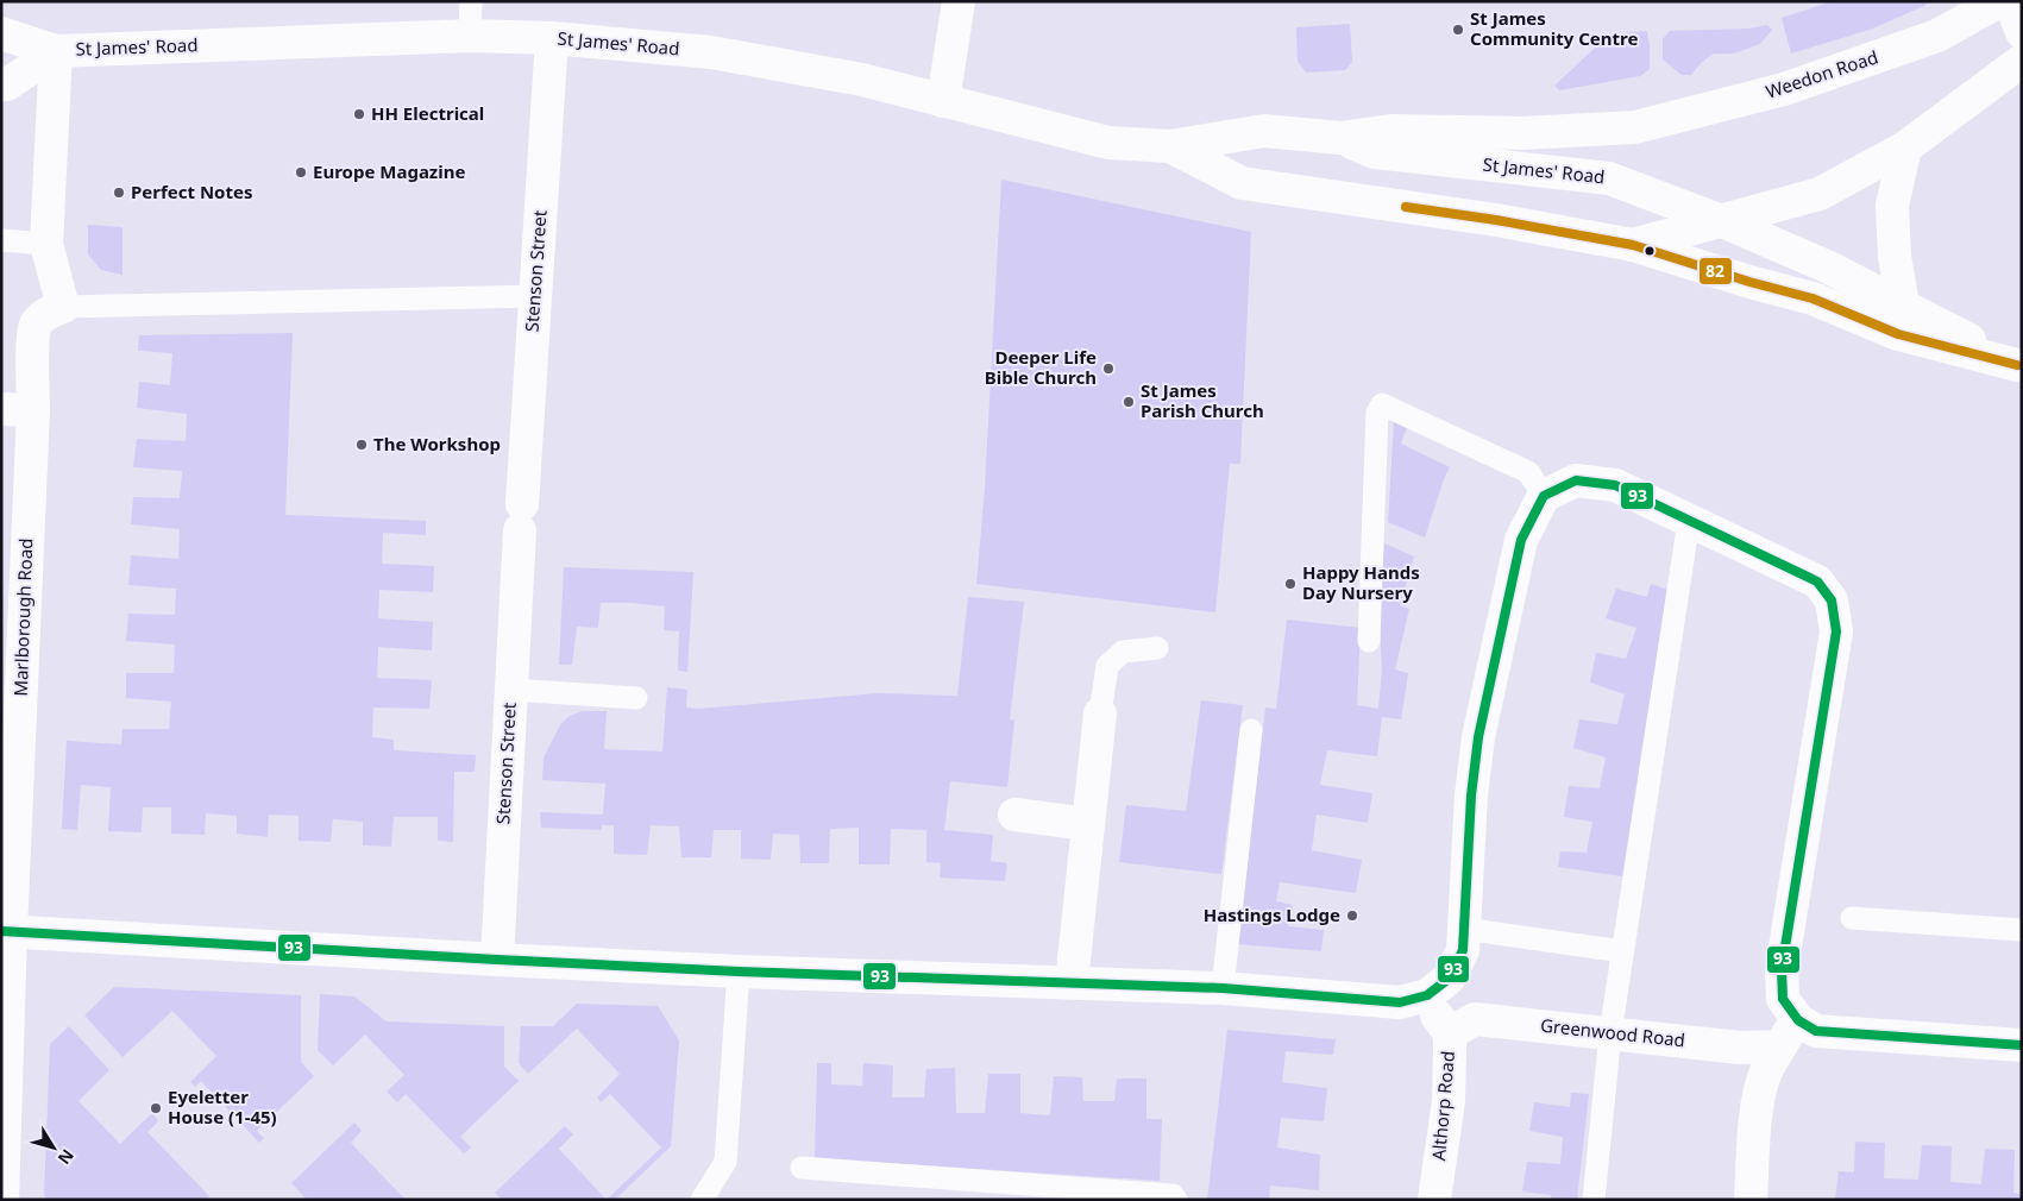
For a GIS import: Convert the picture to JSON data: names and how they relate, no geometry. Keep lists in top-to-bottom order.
{
  "streets": {
    "street": [
      "St James' Road",
      "Weedon Road",
      "Stenson Street",
      "Marlborough Road",
      "Greenwood Road",
      "Althorp Road"
    ]
  },
  "crossings": [
    ["St James' Road", "Weedon Road"],
    ["St James' Road", "Stenson Street"],
    ["Greenwood Road", "Althorp Road"]
  ],
  "places": [
    "St James Community Centre",
    "HH Electrical",
    "Europe Magazine",
    "Perfect Notes",
    "Deeper Life Bible Church",
    "St James Parish Church",
    "The Workshop",
    "Happy Hands Day Nursery",
    "Hastings Lodge",
    "Eyeletter House (1-45)"
  ],
  "lines": ["transit line 82", "transit line 93"],
  "north": "bottom right"
}
